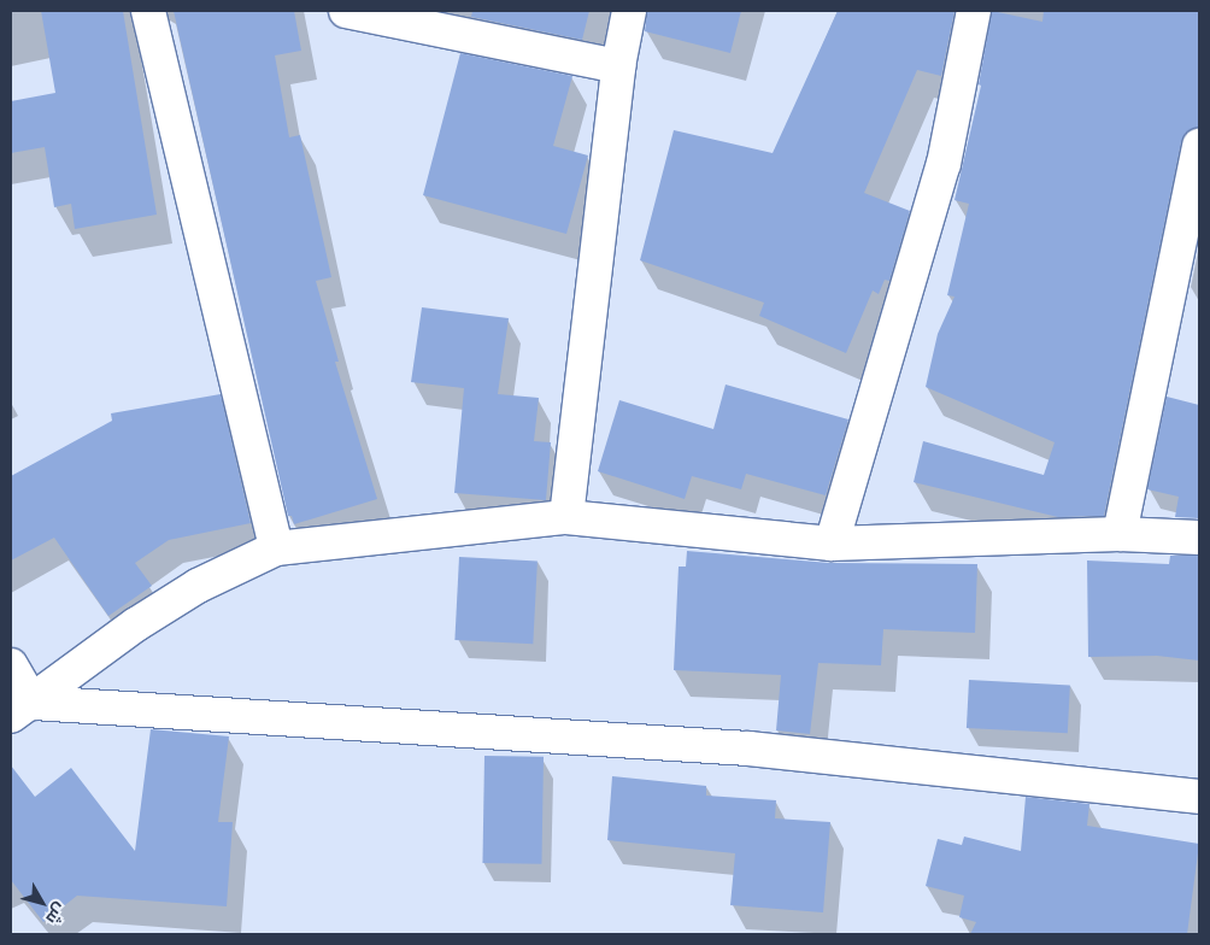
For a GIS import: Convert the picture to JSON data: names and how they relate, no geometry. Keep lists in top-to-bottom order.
{
  "north": "bottom right"
}
